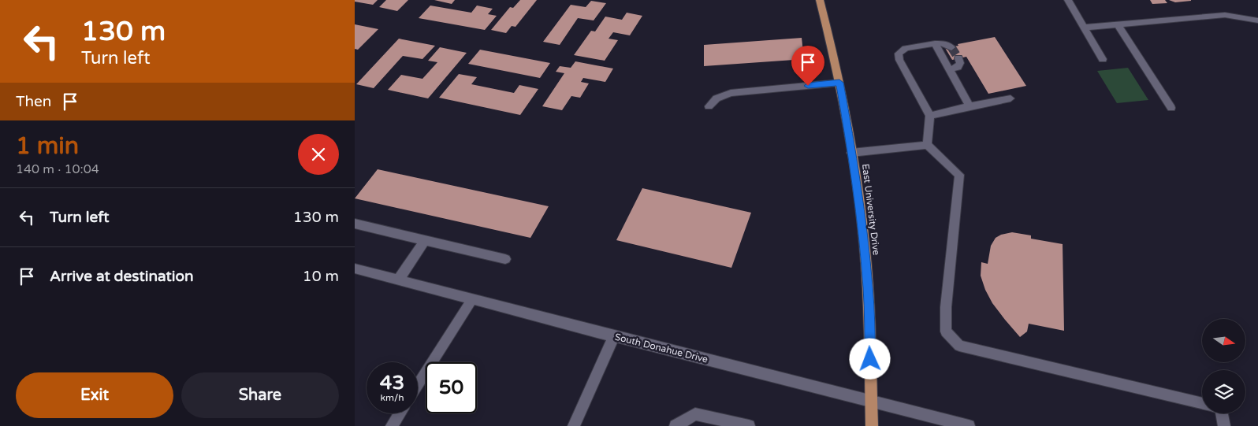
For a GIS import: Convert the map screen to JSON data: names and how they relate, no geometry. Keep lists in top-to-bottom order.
{
  "streets": {
    "main road": ["East University Drive"],
    "street": ["South Donahue Drive"]
  },
  "crossings": [
    ["East University Drive", "South Donahue Drive"]
  ],
  "north": "right",
  "page": {
    "turn": ["130 m", "Turn left"],
    "then": "Then",
    "heading": ["1 min", "140 m · 10:04"],
    "list": [
      {
        "name": "Turn left",
        "value": "130 m"
      },
      {
        "name": "Arrive at destination",
        "value": "10 m"
      }
    ],
    "speed": "43 km/h",
    "limit": "50",
    "buttons": ["Exit", "Share"]
  }
}
